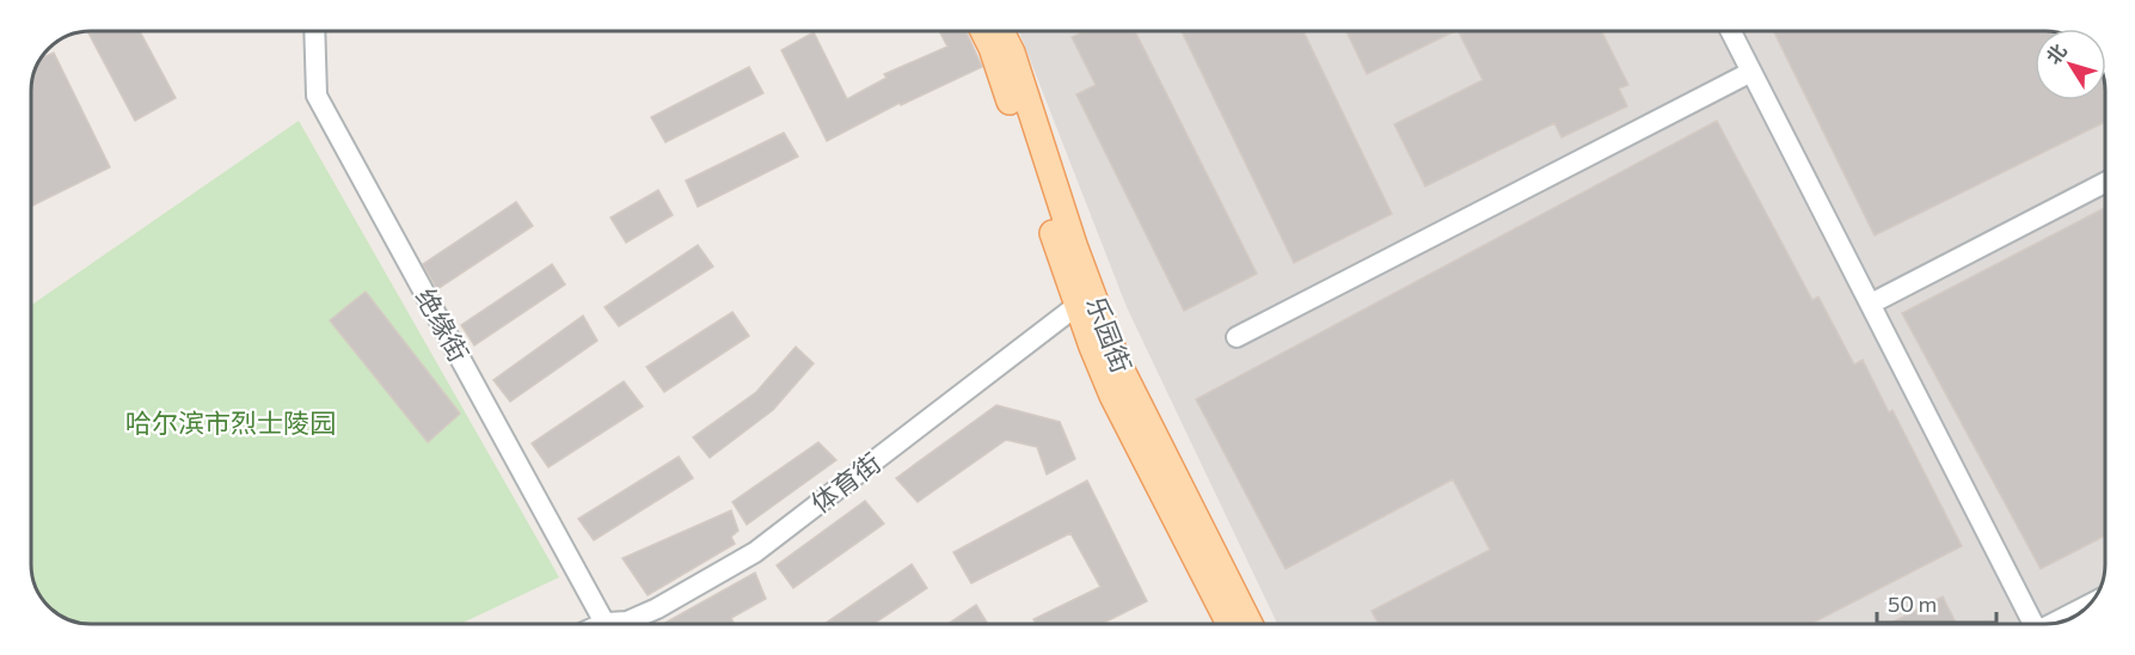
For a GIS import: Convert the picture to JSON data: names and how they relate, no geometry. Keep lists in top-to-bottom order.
{
  "streets": {
    "main road": ["乐园街"],
    "street": ["绝缘街", "体育街"]
  },
  "crossings": [
    ["绝缘街", "体育街"],
    ["乐园街", "体育街"]
  ],
  "parks": ["哈尔滨市烈士陵园"],
  "scale_bar": "50 m",
  "north": "top left"
}
